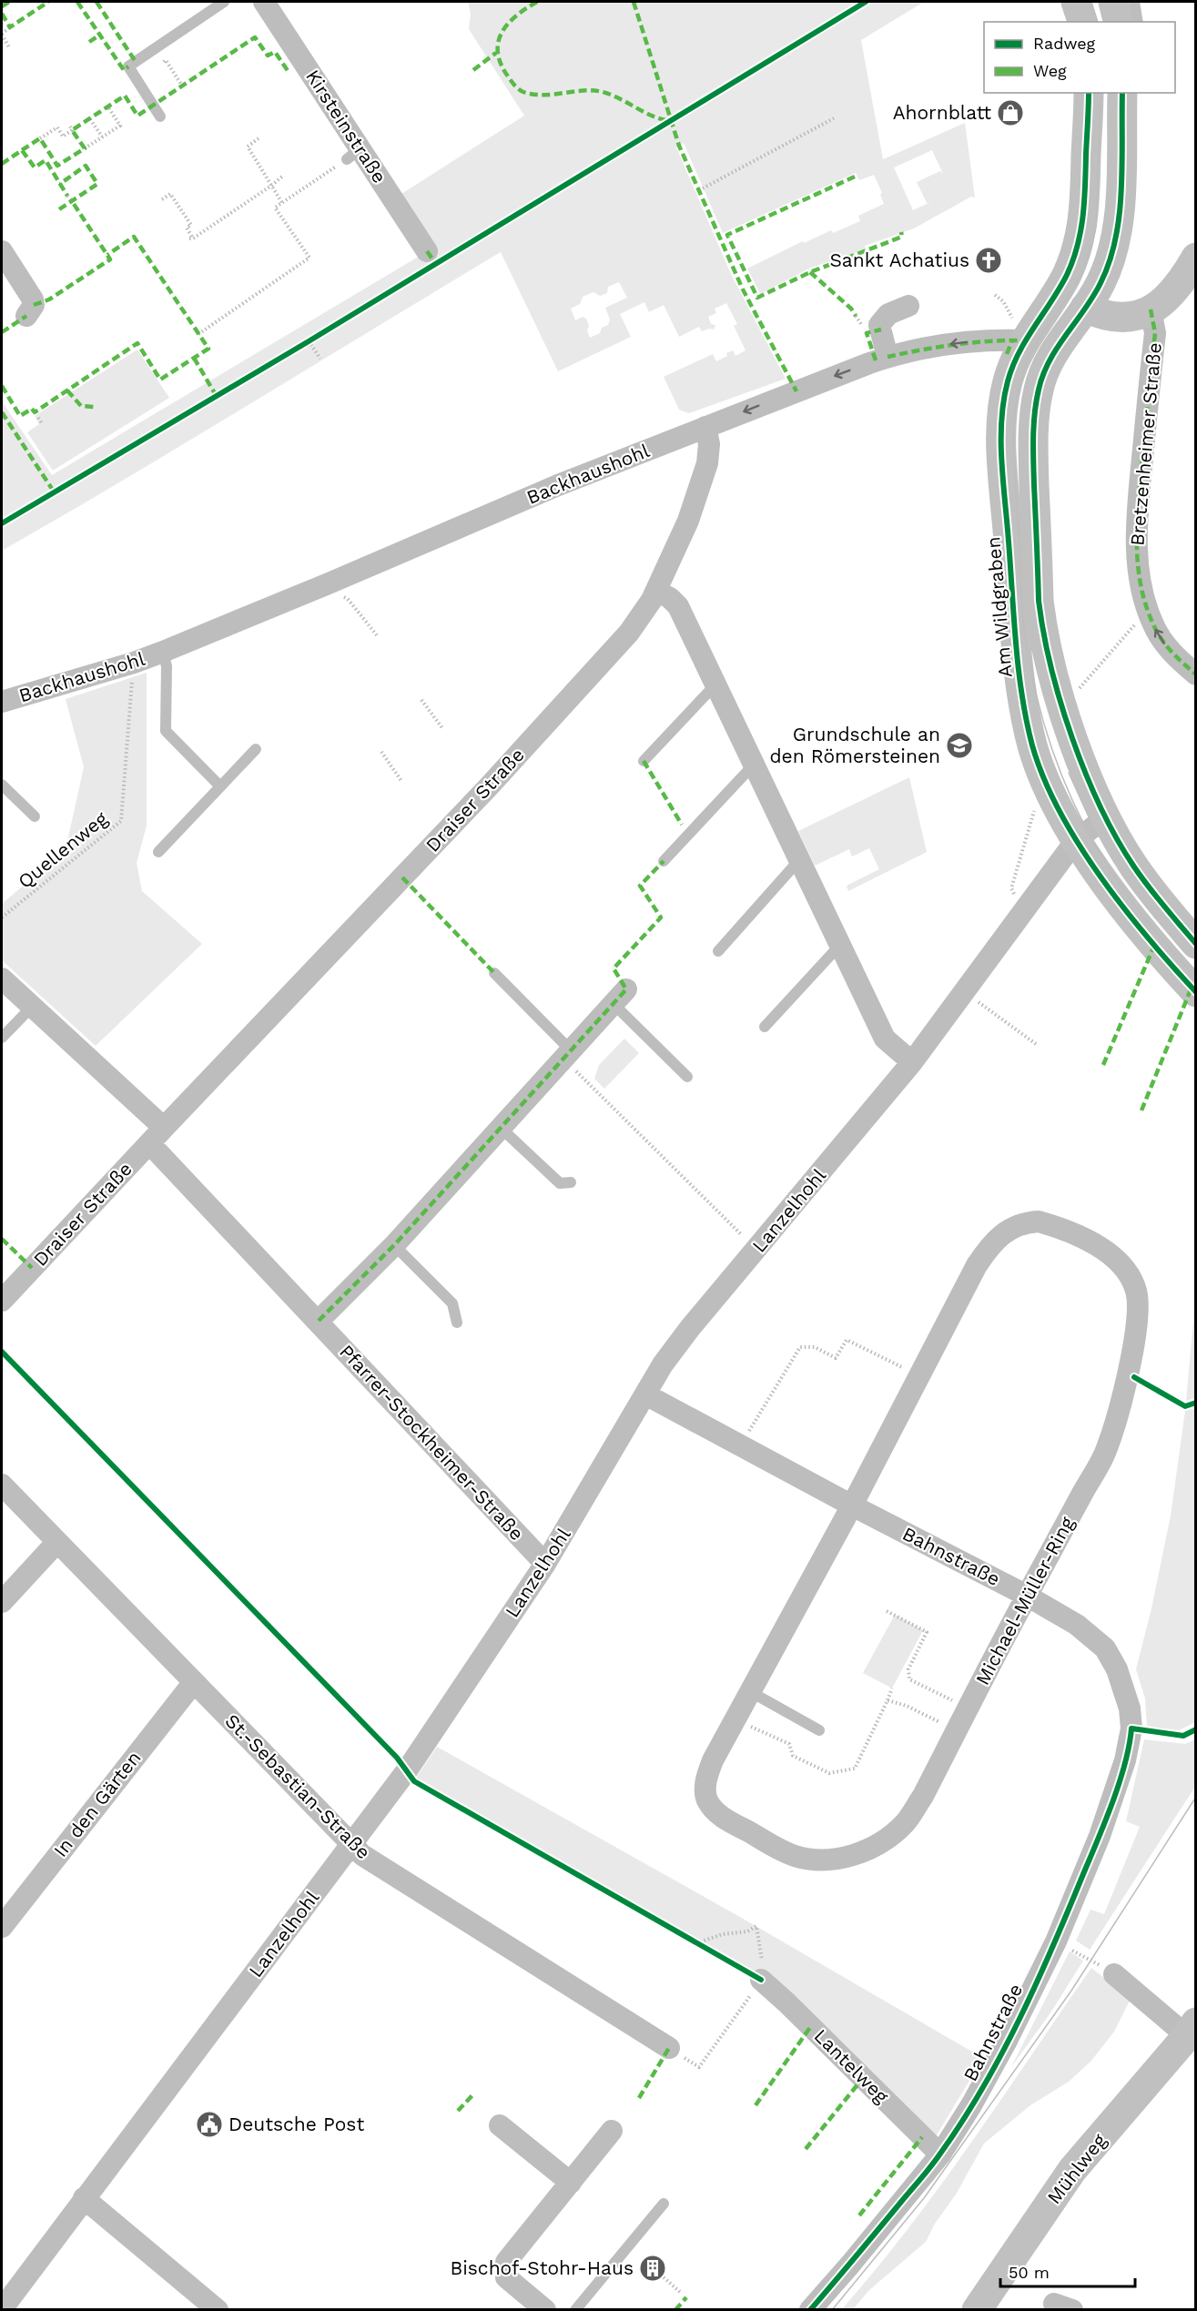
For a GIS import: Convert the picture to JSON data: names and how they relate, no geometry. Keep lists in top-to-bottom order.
{
  "streets": {
    "street": [
      "Kirsteinstraße",
      "Bretzenheimer Straße",
      "Backhaushohl",
      "Am Wildgraben",
      "Draiser Straße",
      "Lanzelhohl",
      "Pfarrer-Stockheimer-Straße",
      "Bahnstraße",
      "Michael-Müller-Ring",
      "St.-Sebastian-Straße",
      "In den Gärten",
      "Lantelweg",
      "Mühlweg"
    ],
    "path": ["Quellenweg"]
  },
  "crossings": [
    ["Backhaushohl", "Am Wildgraben"],
    ["Backhaushohl", "Draiser Straße"],
    ["Am Wildgraben", "Lanzelhohl"],
    ["Draiser Straße", "Pfarrer-Stockheimer-Straße"],
    ["Lanzelhohl", "Pfarrer-Stockheimer-Straße"],
    ["Lanzelhohl", "Bahnstraße"],
    ["Lanzelhohl", "St.-Sebastian-Straße"],
    ["Bahnstraße", "Michael-Müller-Ring"],
    ["Bahnstraße", "Lantelweg"],
    ["St.-Sebastian-Straße", "In den Gärten"]
  ],
  "places": {
    "shop": ["Ahornblatt"],
    "church": ["Sankt Achatius"],
    "school or university": ["Grundschule an den Römersteinen"],
    "public building": ["Deutsche Post"],
    "building": ["Bischof-Stohr-Haus"]
  },
  "legend": ["Radweg", "Weg"],
  "scale_bar": "50 m"
}
